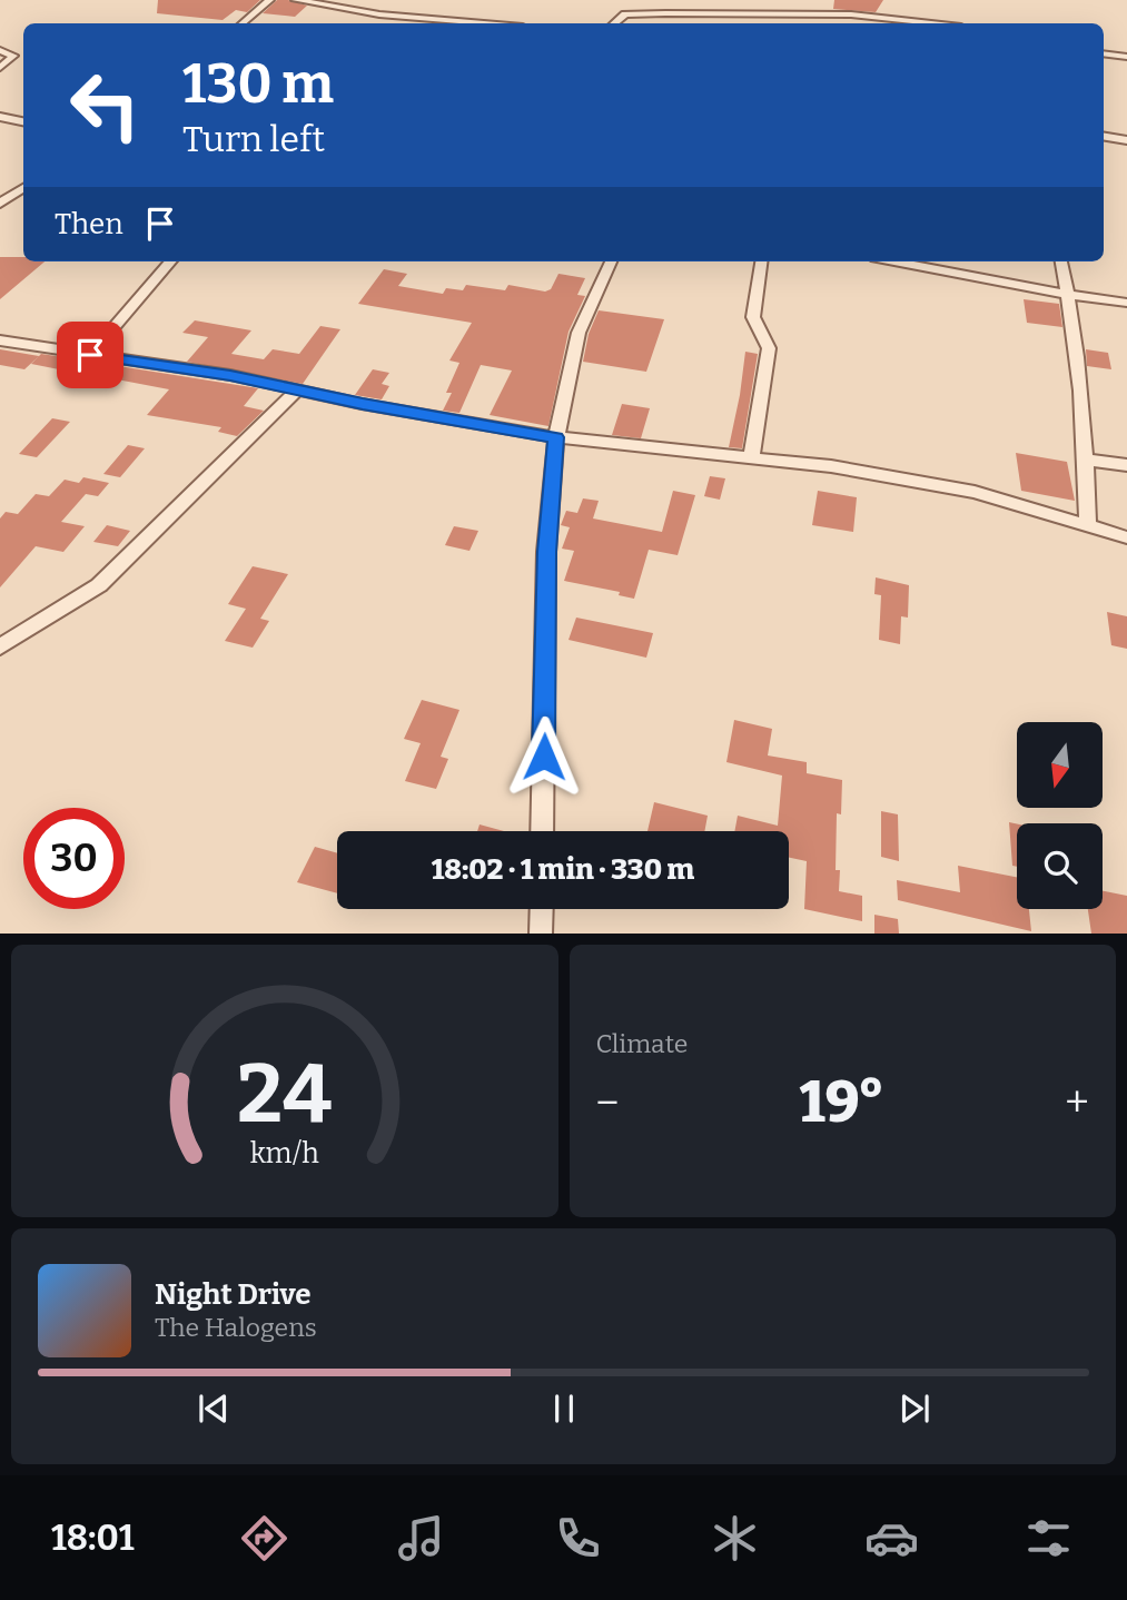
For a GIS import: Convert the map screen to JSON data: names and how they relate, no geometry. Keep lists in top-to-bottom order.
{
  "north": "bottom",
  "page": {
    "turn": ["130 m", "Turn left"],
    "then": "Then",
    "limit": "30",
    "trip": "18:02 · 1 min · 330 m",
    "tile": "Climate",
    "heat": ["−", "19°", "+"],
    "song": ["Night Drive", "The Halogens"],
    "tabs": "18:01",
    "gauge": ["24", "km/h"]
  }
}
